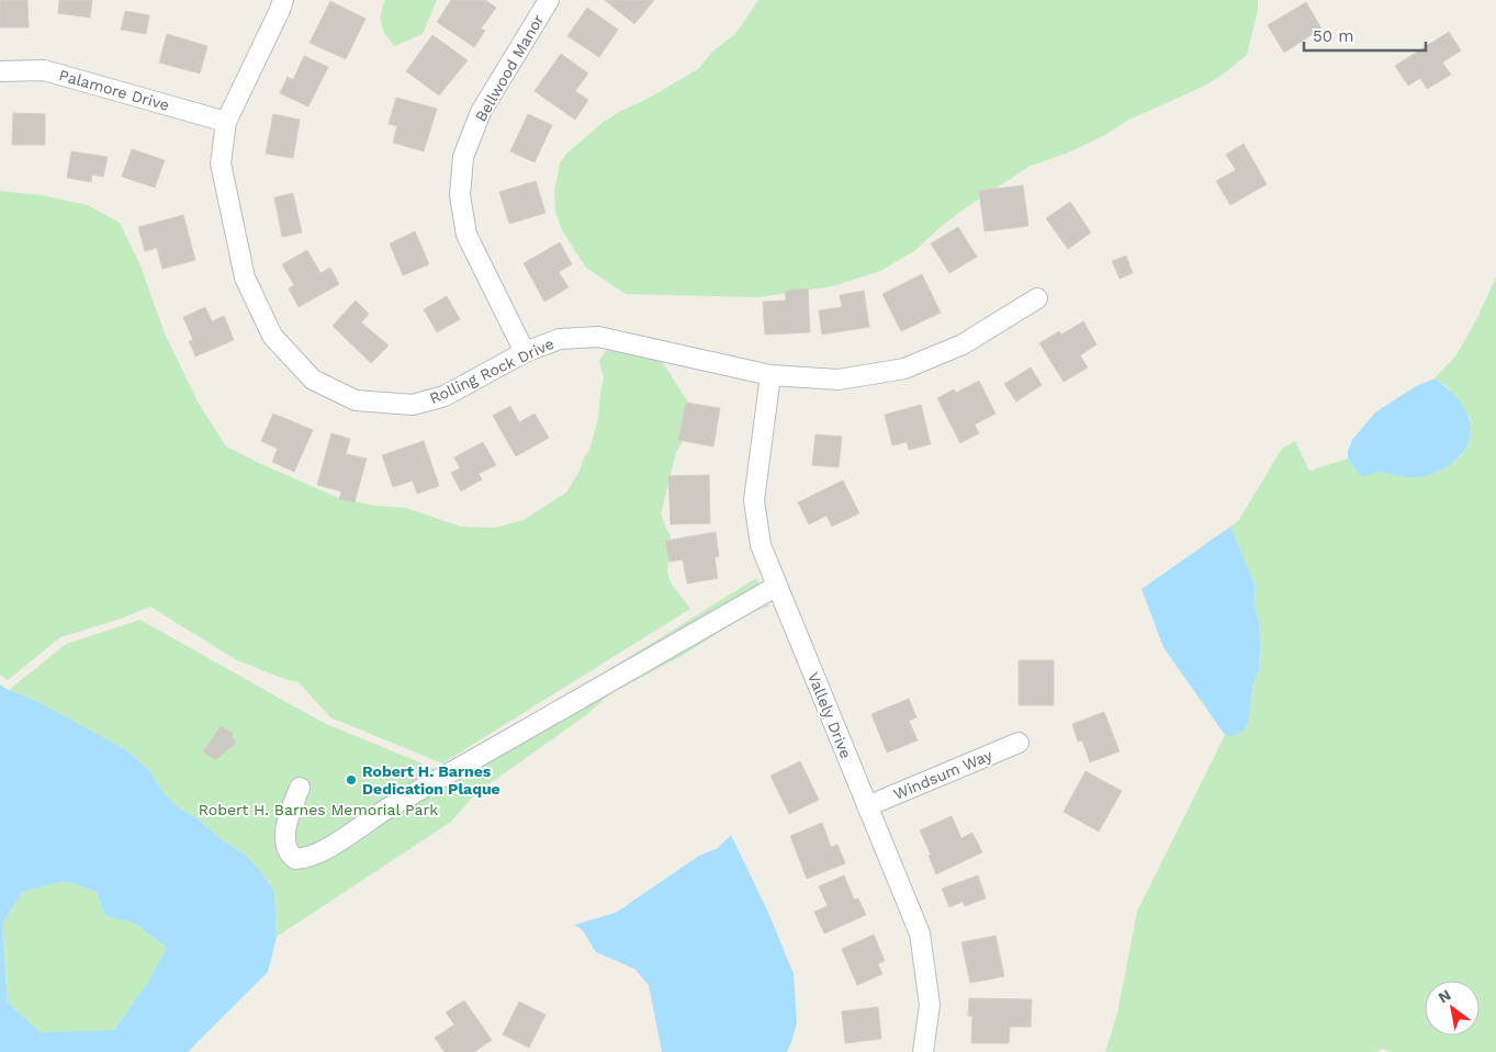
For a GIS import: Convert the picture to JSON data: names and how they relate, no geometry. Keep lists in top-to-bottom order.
{
  "streets": {
    "street": [
      "Bellwood Manor",
      "Palamore Drive",
      "Rolling Rock Drive",
      "Vallely Drive",
      "Windsum Way"
    ]
  },
  "crossings": [
    ["Bellwood Manor", "Rolling Rock Drive"],
    ["Palamore Drive", "Rolling Rock Drive"],
    ["Rolling Rock Drive", "Vallely Drive"],
    ["Vallely Drive", "Windsum Way"]
  ],
  "parks": ["Robert H. Barnes Memorial Park"],
  "places": ["Robert H. Barnes Dedication Plaque"],
  "scale_bar": "50 m",
  "north": "top left"
}
